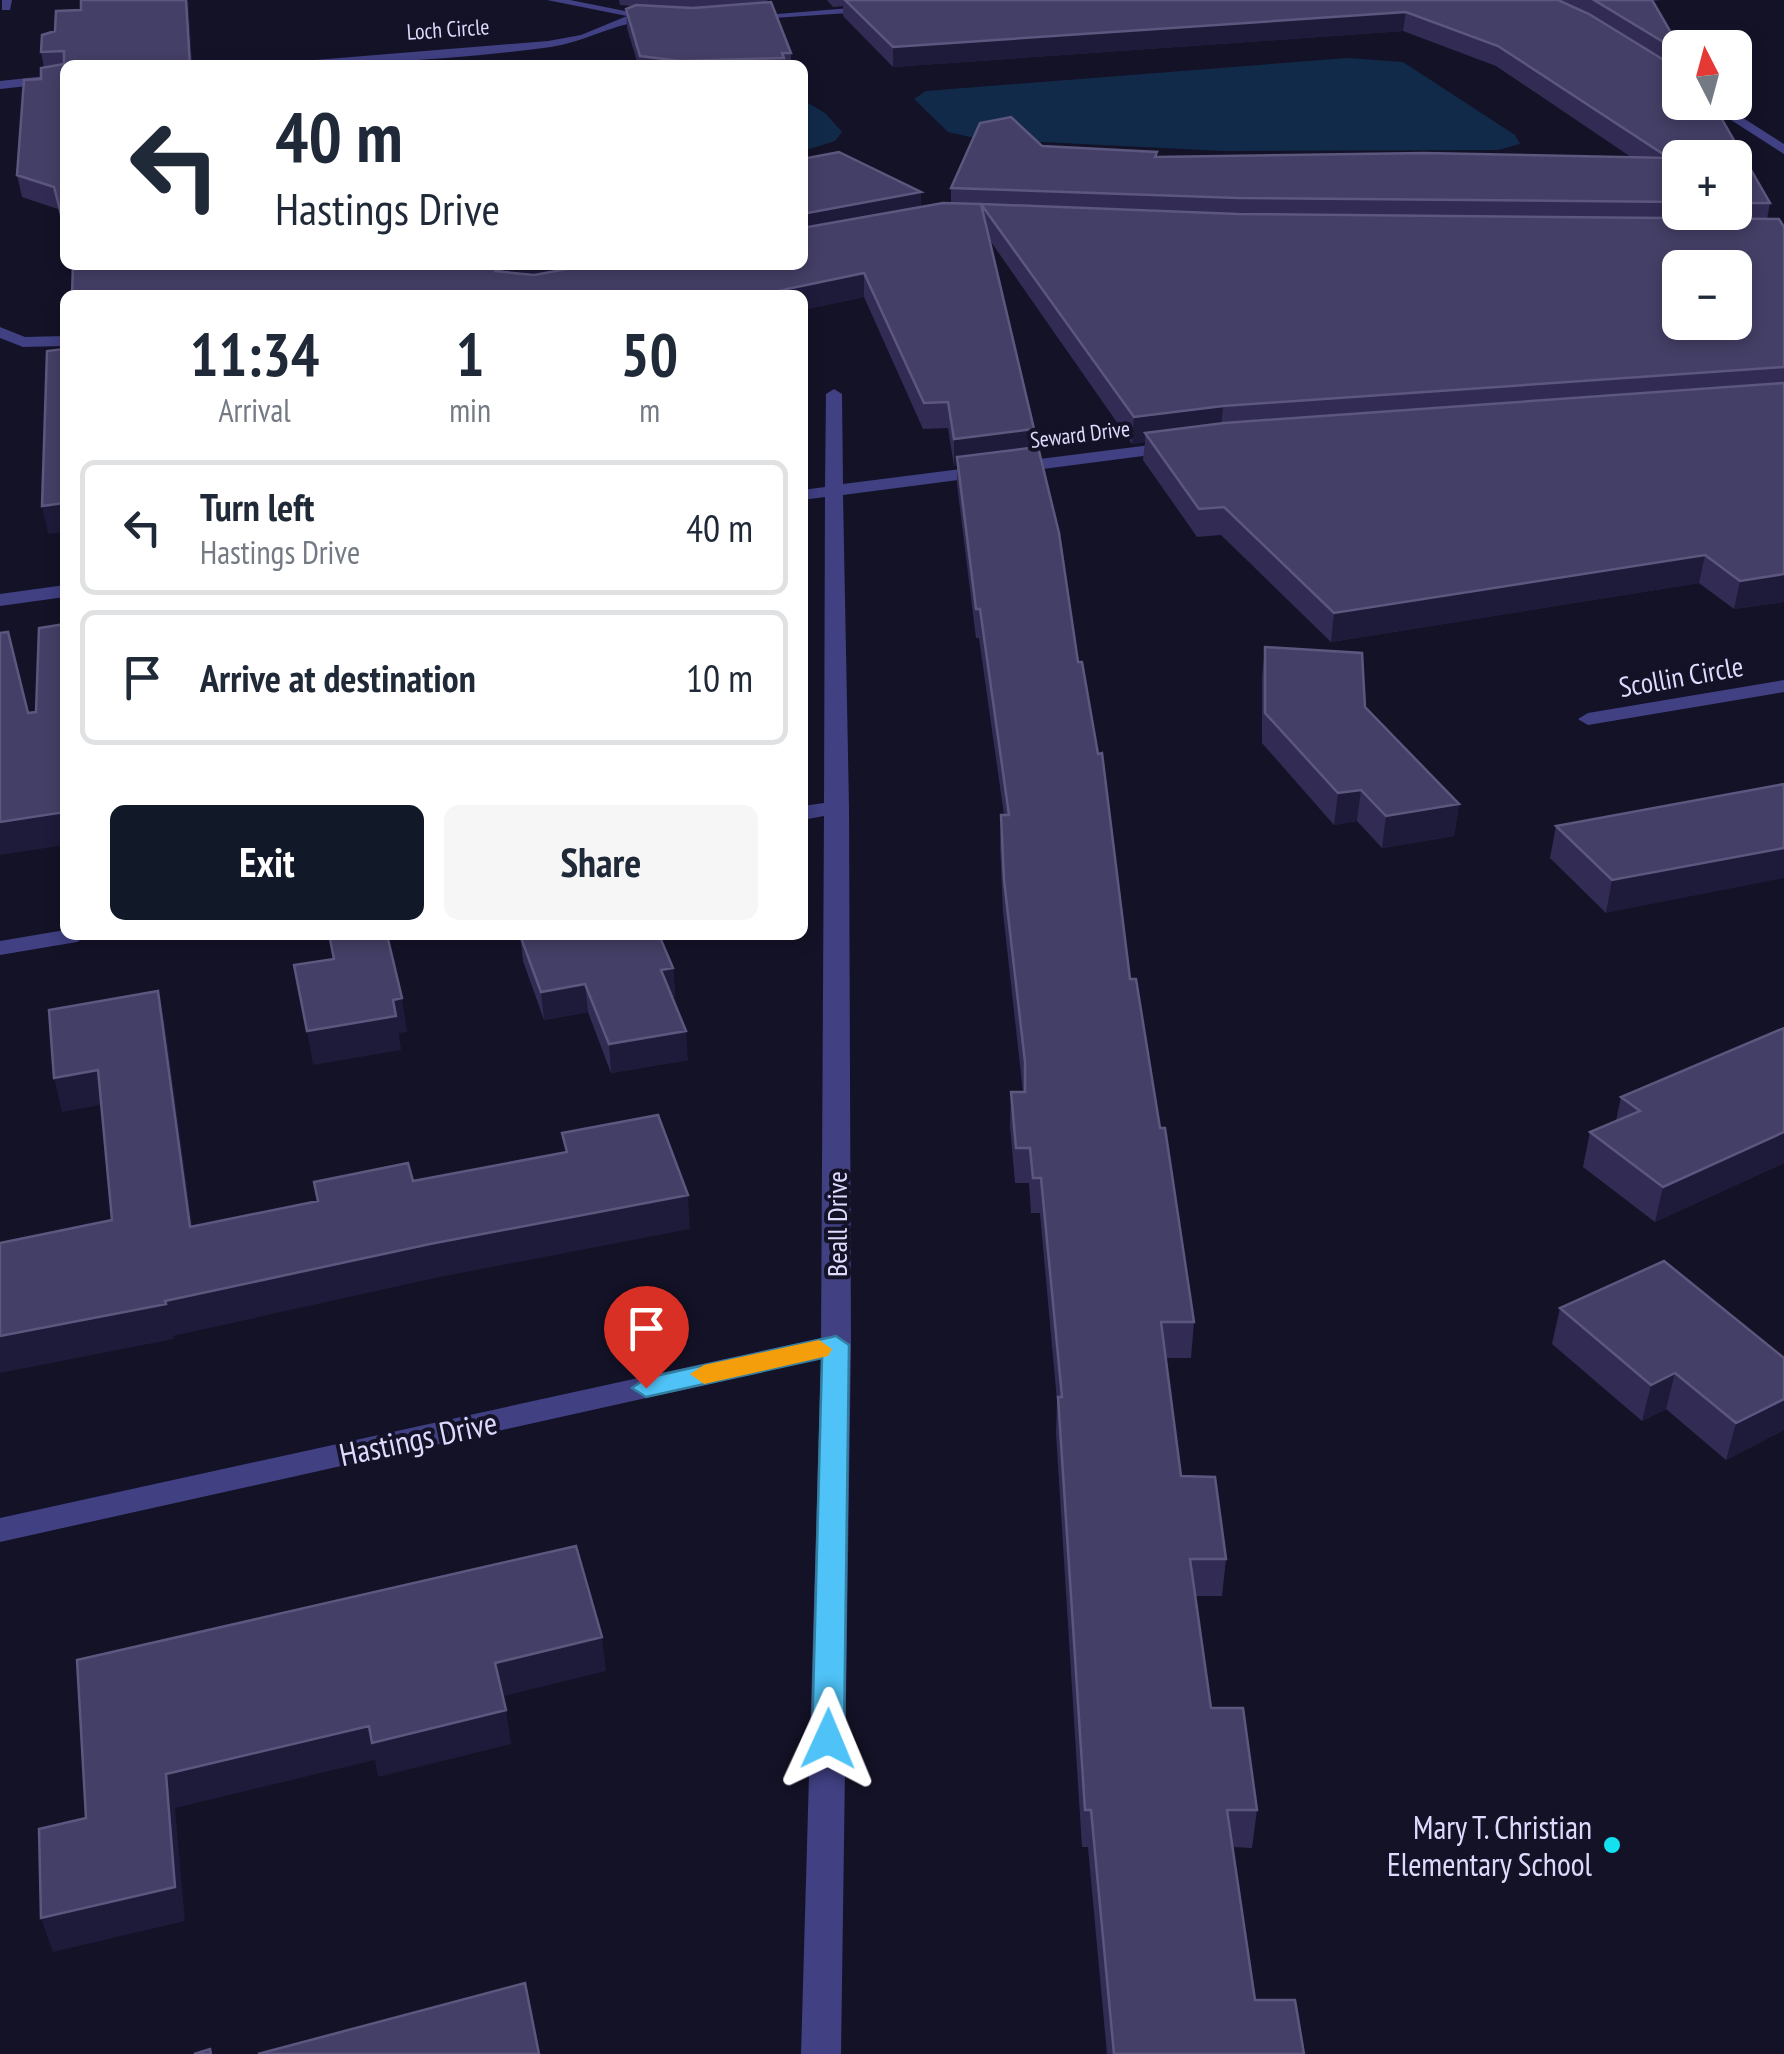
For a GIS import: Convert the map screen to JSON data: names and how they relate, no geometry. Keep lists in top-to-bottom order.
{
  "streets": {
    "street": [
      "Loch Circle",
      "Seward Drive",
      "Scollin Circle",
      "Beall Drive",
      "Hastings Drive"
    ]
  },
  "crossings": [
    ["Seward Drive", "Beall Drive"],
    ["Beall Drive", "Hastings Drive"]
  ],
  "places": ["Mary T. Christian Elementary School"],
  "north": "top",
  "page": {
    "map_buttons": ["+", "−"],
    "turn": ["40 m", "Hastings Drive"],
    "eta": [
      "11:34",
      "Arrival",
      "1",
      "min",
      "50",
      "m"
    ],
    "list": [
      {
        "name": "Turn left",
        "note": "Hastings Drive",
        "value": "40 m"
      },
      {
        "name": "Arrive at destination",
        "value": "10 m"
      }
    ],
    "buttons": ["Exit", "Share"]
  }
}
